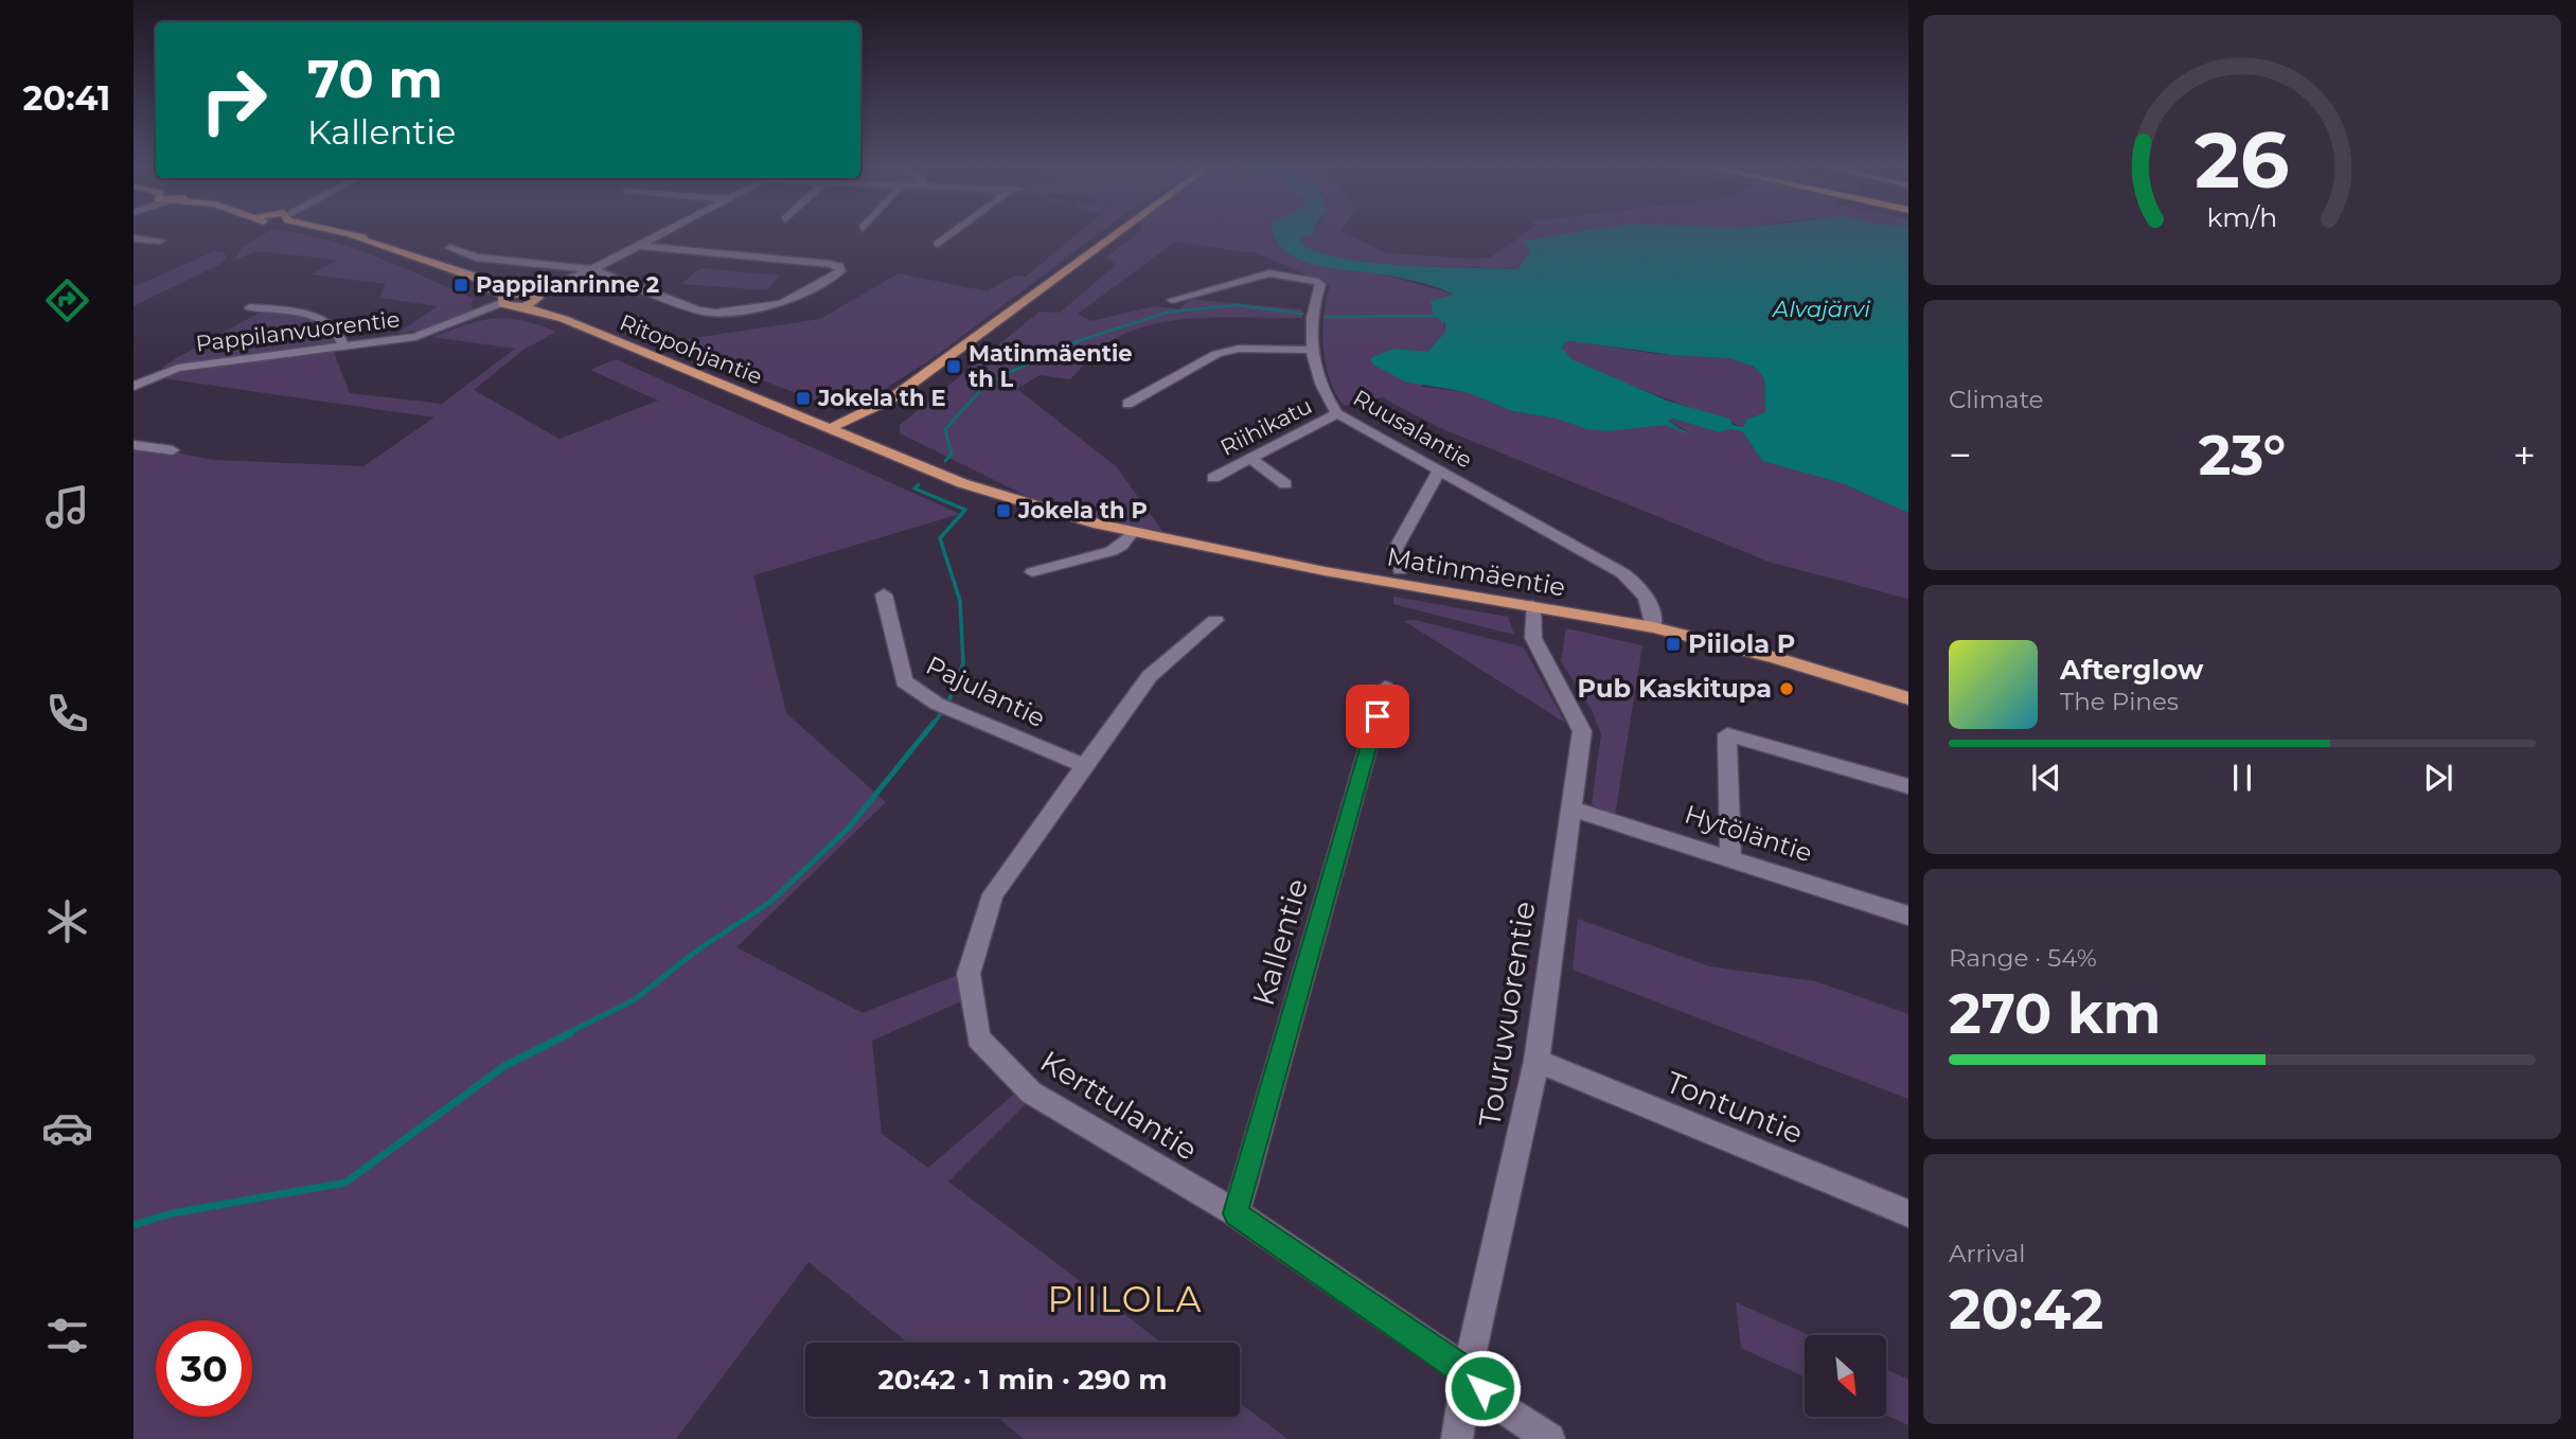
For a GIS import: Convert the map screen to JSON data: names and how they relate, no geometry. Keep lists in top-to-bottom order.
{
  "streets": {
    "main road": ["Ritopohjantie", "Matinmäentie"],
    "street": [
      "Pappilanvuorentie",
      "Riihikatu",
      "Ruusalantie",
      "Pajulantie",
      "Hytöläntie",
      "Kallentie",
      "Touruvuorentie",
      "Kerttulantie",
      "Tontuntie"
    ]
  },
  "crossings": [
    ["Pappilanvuorentie", "Ritopohjantie"],
    ["Ritopohjantie", "Matinmäentie"],
    ["Riihikatu", "Ruusalantie"],
    ["Ruusalantie", "Matinmäentie"],
    ["Matinmäentie", "Touruvuorentie"],
    ["Pajulantie", "Kerttulantie"],
    ["Hytöläntie", "Touruvuorentie"],
    ["Kallentie", "Kerttulantie"],
    ["Touruvuorentie", "Kerttulantie"],
    ["Touruvuorentie", "Tontuntie"]
  ],
  "districts": ["PIILOLA"],
  "water": ["Alvajärvi"],
  "places": {
    "transit": [
      "Pappilanrinne 2",
      "Matinmäentie th L",
      "Jokela th E",
      "Jokela th P",
      "Piilola P"
    ],
    "other": ["Pub Kaskitupa"]
  },
  "north": "bottom right",
  "page": {
    "tabs": "20:41",
    "turn": ["70 m", "Kallentie"],
    "tile": [
      "Climate",
      ["Range · 54%", "270 km"],
      ["Arrival", "20:42"]
    ],
    "heat": ["−", "23°", "+"],
    "song": ["Afterglow", "The Pines"],
    "limit": "30",
    "trip": "20:42 · 1 min · 290 m",
    "gauge": ["26", "km/h"]
  }
}
